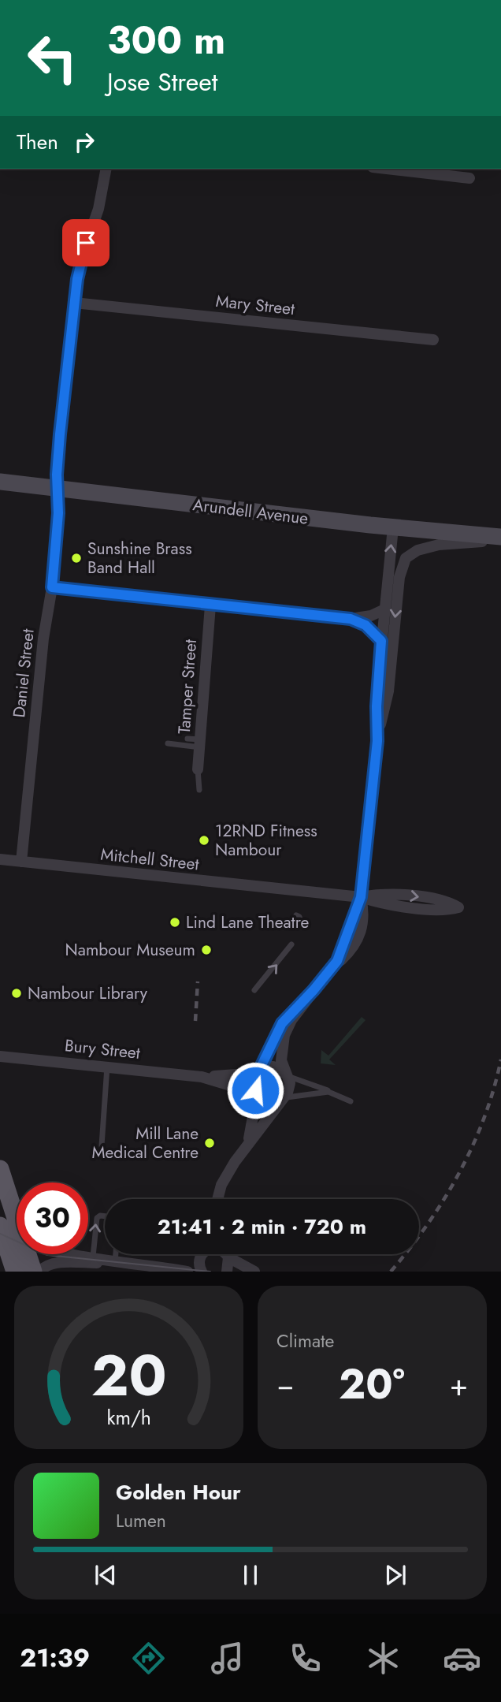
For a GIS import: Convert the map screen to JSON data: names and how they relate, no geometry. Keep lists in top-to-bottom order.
{
  "streets": {
    "main road": ["Arundell Avenue"],
    "street": [
      "Mary Street",
      "Daniel Street",
      "Tamper Street",
      "Mitchell Street",
      "Bury Street"
    ]
  },
  "crossings": [
    ["Mary Street", "Daniel Street"],
    ["Arundell Avenue", "Daniel Street"],
    ["Daniel Street", "Mitchell Street"]
  ],
  "places": [
    "Sunshine Brass Band Hall",
    "12RND Fitness Nambour",
    "Lind Lane Theatre",
    "Nambour Museum",
    "Nambour Library",
    "Mill Lane Medical Centre"
  ],
  "page": {
    "turn": ["300 m", "Jose Street"],
    "then": "Then",
    "limit": "30",
    "trip": "21:41 · 2 min · 720 m",
    "tile": "Climate",
    "heat": ["−", "20°", "+"],
    "song": ["Golden Hour", "Lumen"],
    "tabs": "21:39",
    "gauge": ["20", "km/h"]
  }
}
